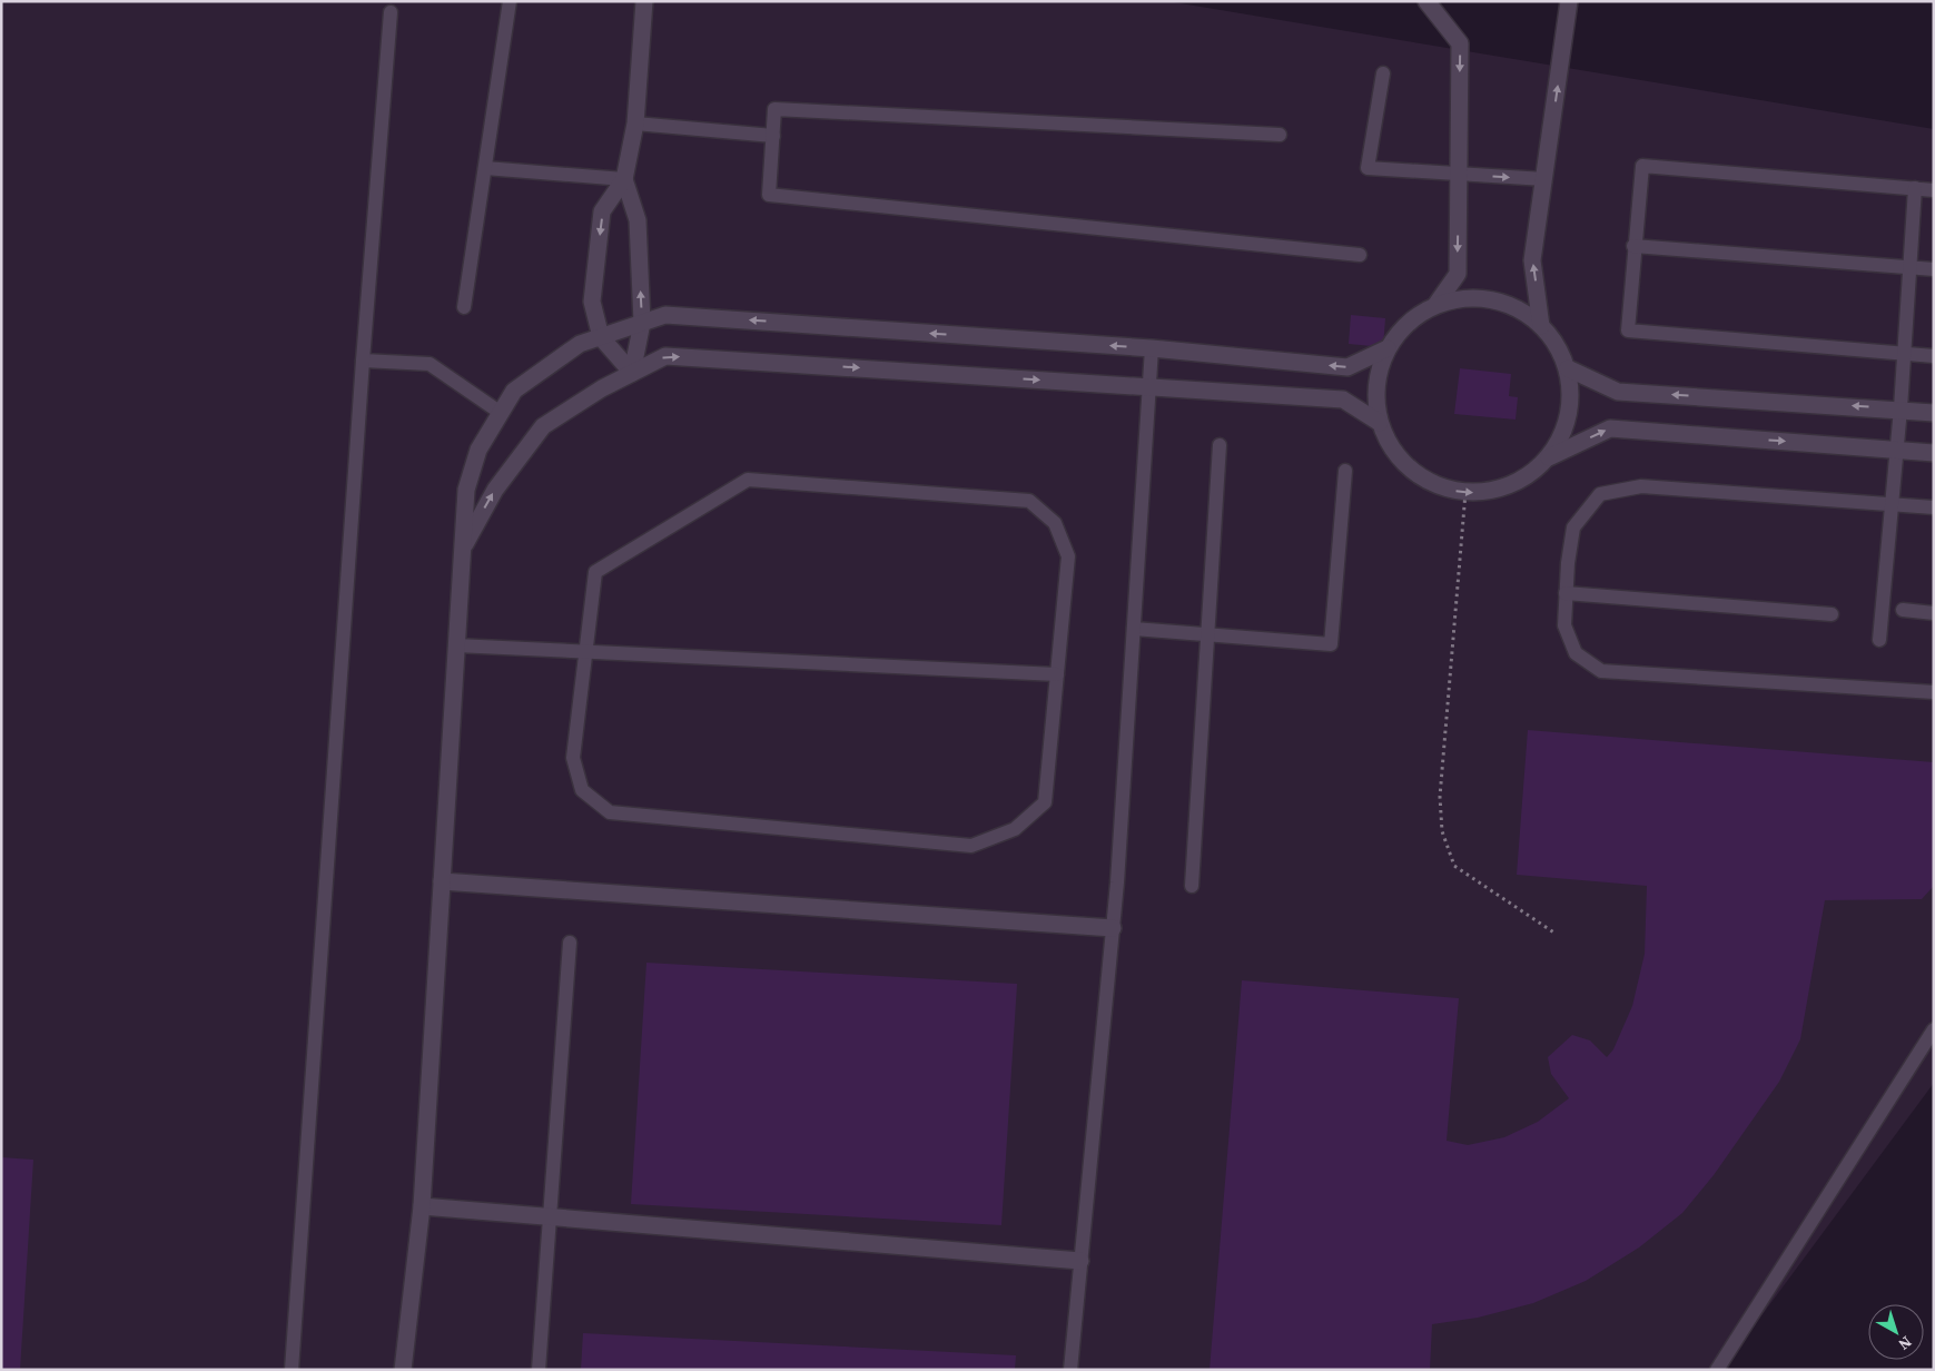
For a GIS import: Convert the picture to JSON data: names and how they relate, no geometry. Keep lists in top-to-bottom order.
{
  "north": "bottom right"
}
